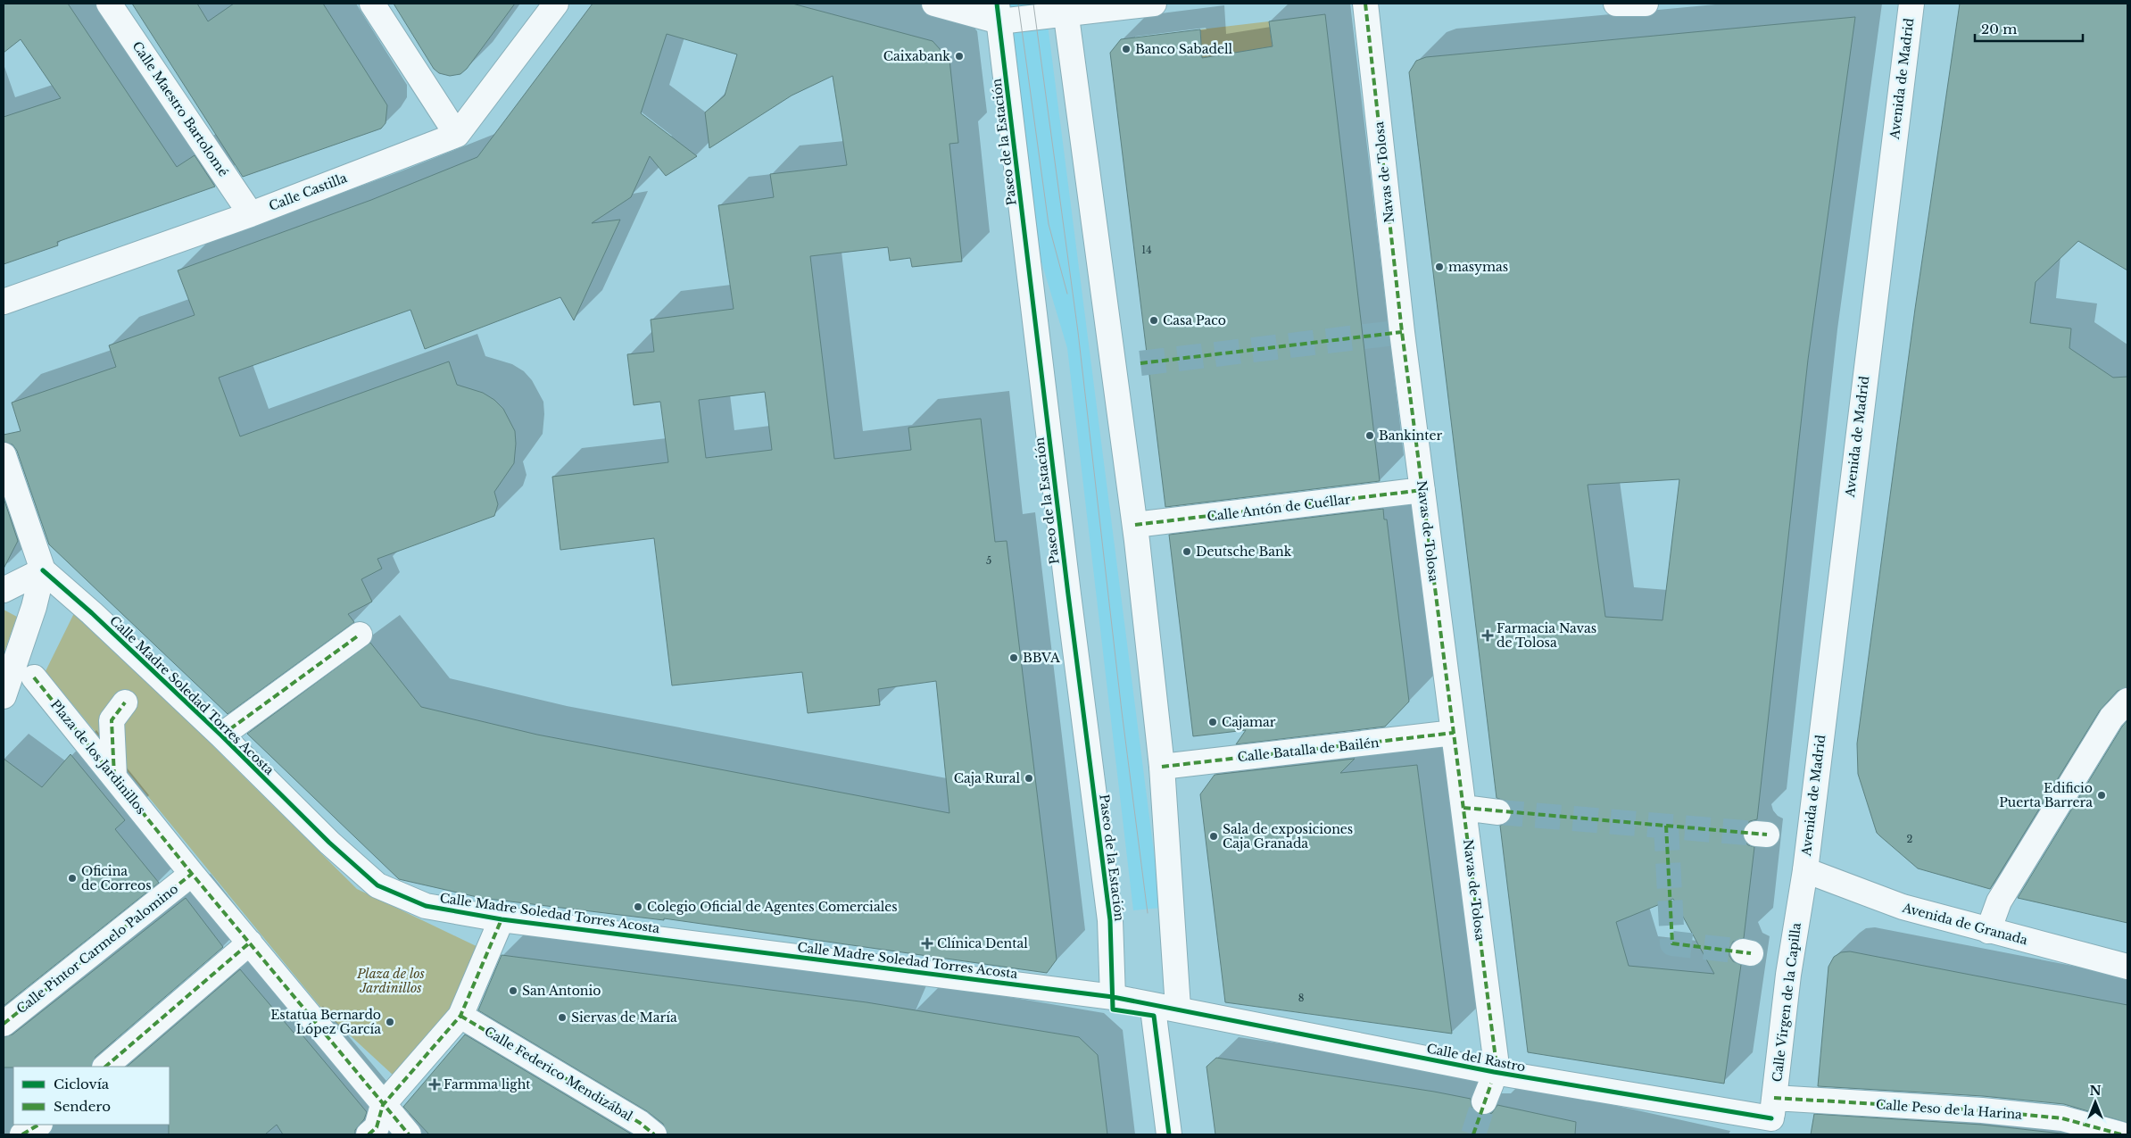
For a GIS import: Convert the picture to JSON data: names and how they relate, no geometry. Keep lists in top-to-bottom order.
{
  "streets": {
    "street": [
      "Avenida de Madrid",
      "Calle Maestro Bartolomé",
      "Paseo de la Estación",
      "Navas de Tolosa",
      "Calle Castilla",
      "Calle Antón de Cuéllar",
      "Calle Madre Soledad Torres Acosta",
      "Calle Batalla de Bailén",
      "Plaza de los Jardinillos",
      "Avenida de Granada",
      "Calle Pintor Carmelo Palomino",
      "Calle Virgen de la Capilla",
      "Calle del Rastro",
      "Calle Federico Mendizábal",
      "Calle Peso de la Harina"
    ]
  },
  "crossings": [
    ["Avenida de Madrid", "Avenida de Granada"],
    ["Avenida de Madrid", "Calle Virgen de la Capilla"],
    ["Calle Maestro Bartolomé", "Calle Castilla"],
    ["Paseo de la Estación", "Calle Madre Soledad Torres Acosta"],
    ["Navas de Tolosa", "Calle Antón de Cuéllar"],
    ["Navas de Tolosa", "Calle Batalla de Bailén"],
    ["Calle Madre Soledad Torres Acosta", "Calle del Rastro"],
    ["Plaza de los Jardinillos", "Calle Pintor Carmelo Palomino"],
    ["Avenida de Granada", "Calle Virgen de la Capilla"],
    ["Calle Virgen de la Capilla", "Calle del Rastro"],
    ["Calle Virgen de la Capilla", "Calle Peso de la Harina"],
    ["Calle del Rastro", "Calle Peso de la Harina"]
  ],
  "parks": ["Plaza de los Jardinillos"],
  "places": {
    "other": [
      "Banco Sabadell",
      "Caixabank",
      "masymas",
      "Casa Paco",
      "Bankinter",
      "Deutsche Bank",
      "BBVA",
      "Cajamar",
      "Caja Rural",
      "Edificio Puerta Barrera",
      "Sala de exposiciones Caja Granada",
      "Oficina de Correos",
      "Colegio Oficial de Agentes Comerciales",
      "San Antonio",
      "Siervas de María",
      "Estatua Bernardo López García"
    ],
    "health": ["Farmacia Navas de Tolosa", "Clínica Dental", "Farmma light"]
  },
  "house_numbers": [
    "14",
    "5",
    "2",
    "8"
  ],
  "legend": ["Ciclovía", "Sendero"],
  "scale_bar": "20 m",
  "north": "top"
}
